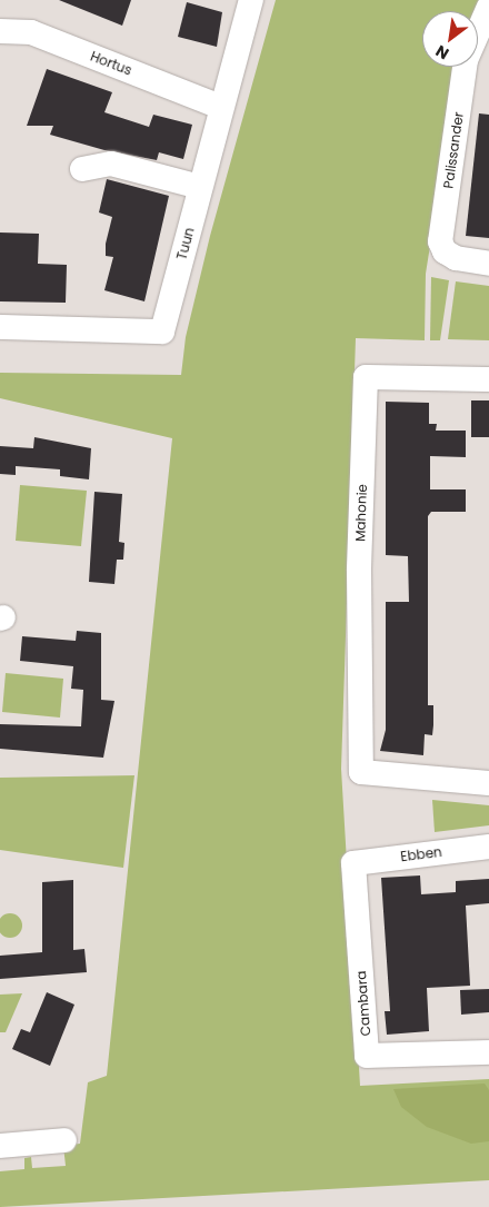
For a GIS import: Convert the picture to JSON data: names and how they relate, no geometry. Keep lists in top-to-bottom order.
{
  "streets": {
    "street": [
      "Hortus",
      "Palissander",
      "Tuun",
      "Mahonie",
      "Ebben",
      "Cambara"
    ]
  },
  "crossings": [
    ["Hortus", "Tuun"],
    ["Ebben", "Cambara"]
  ],
  "north": "bottom left"
}
